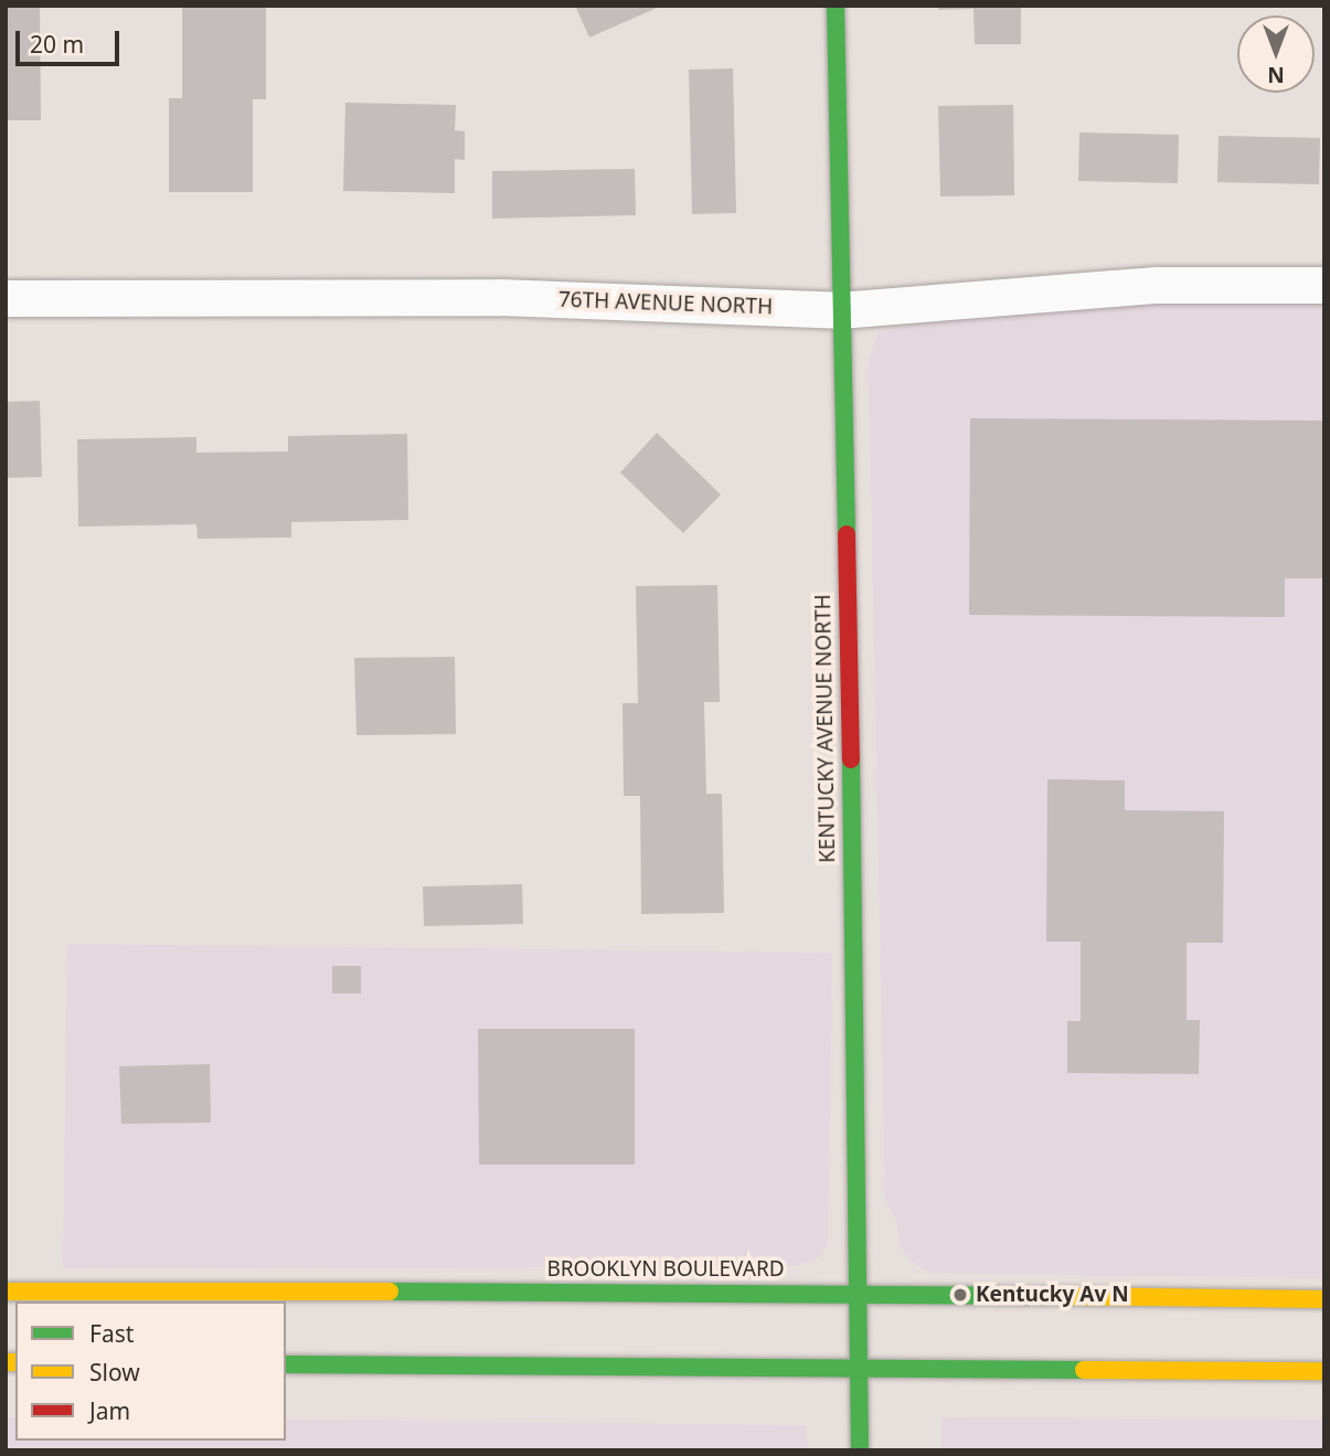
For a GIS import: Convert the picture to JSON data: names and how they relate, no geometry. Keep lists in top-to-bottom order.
{
  "streets": {
    "main road": ["KENTUCKY AVENUE NORTH", "BROOKLYN BOULEVARD"],
    "street": ["76TH AVENUE NORTH"]
  },
  "crossings": [
    ["76TH AVENUE NORTH", "KENTUCKY AVENUE NORTH"],
    ["KENTUCKY AVENUE NORTH", "BROOKLYN BOULEVARD"]
  ],
  "places": ["Kentucky Av N"],
  "legend": ["Fast", "Slow", "Jam"],
  "scale_bar": "20 m",
  "north": "bottom"
}
